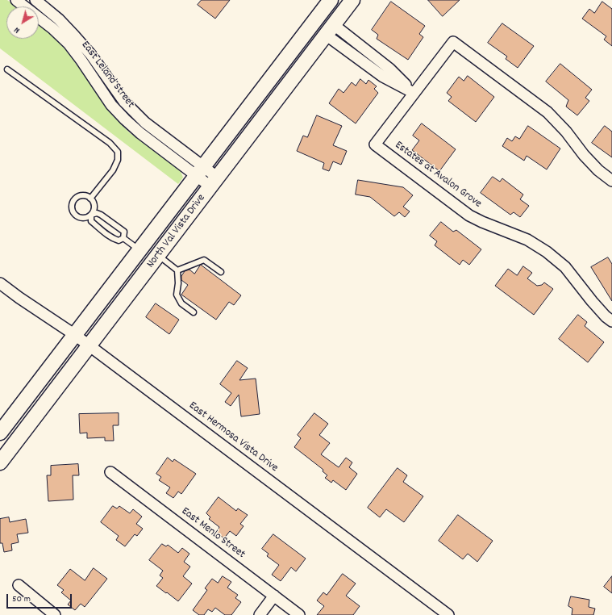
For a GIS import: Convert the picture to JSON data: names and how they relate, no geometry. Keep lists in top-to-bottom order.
{
  "streets": {
    "main road": ["North Val Vista Drive"],
    "street": [
      "East Leland Street",
      "Estates at Avalon Grove",
      "East Hermosa Vista Drive",
      "East Menlo Street"
    ]
  },
  "crossings": [
    ["East Leland Street", "North Val Vista Drive"],
    ["North Val Vista Drive", "East Hermosa Vista Drive"]
  ],
  "scale_bar": "50 m",
  "north": "bottom left"
}
